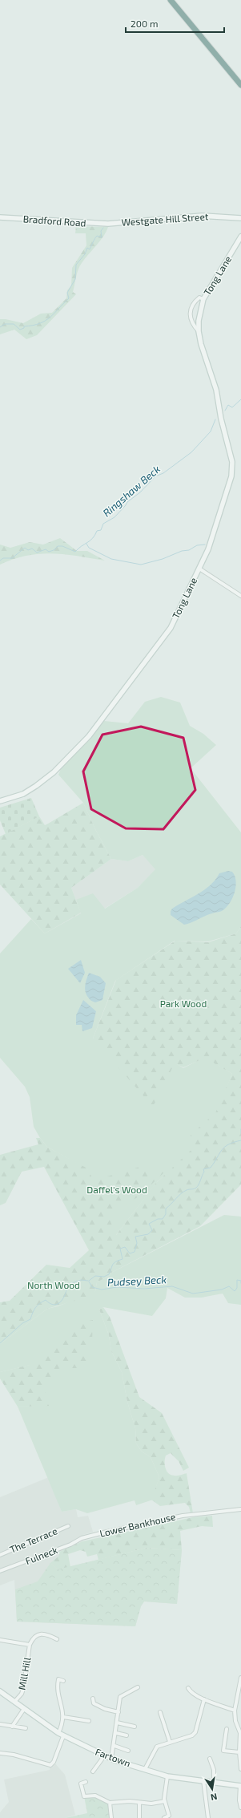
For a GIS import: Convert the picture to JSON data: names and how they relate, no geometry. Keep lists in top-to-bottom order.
{
  "streets": {
    "street": [
      "Westgate Hill Street",
      "Bradford Road",
      "Tong Lane",
      "Lower Bankhouse",
      "The Terrace",
      "Fulneck",
      "Mill Hill",
      "Fartown"
    ]
  },
  "crossings": [
    ["Westgate Hill Street", "Bradford Road"],
    ["Lower Bankhouse", "Fulneck"],
    ["Mill Hill", "Fartown"]
  ],
  "water": ["Ringshaw Beck", "Pudsey Beck"],
  "parks": ["Park Wood", "Daffel's Wood", "North Wood"],
  "scale_bar": "200 m",
  "north": "bottom"
}
